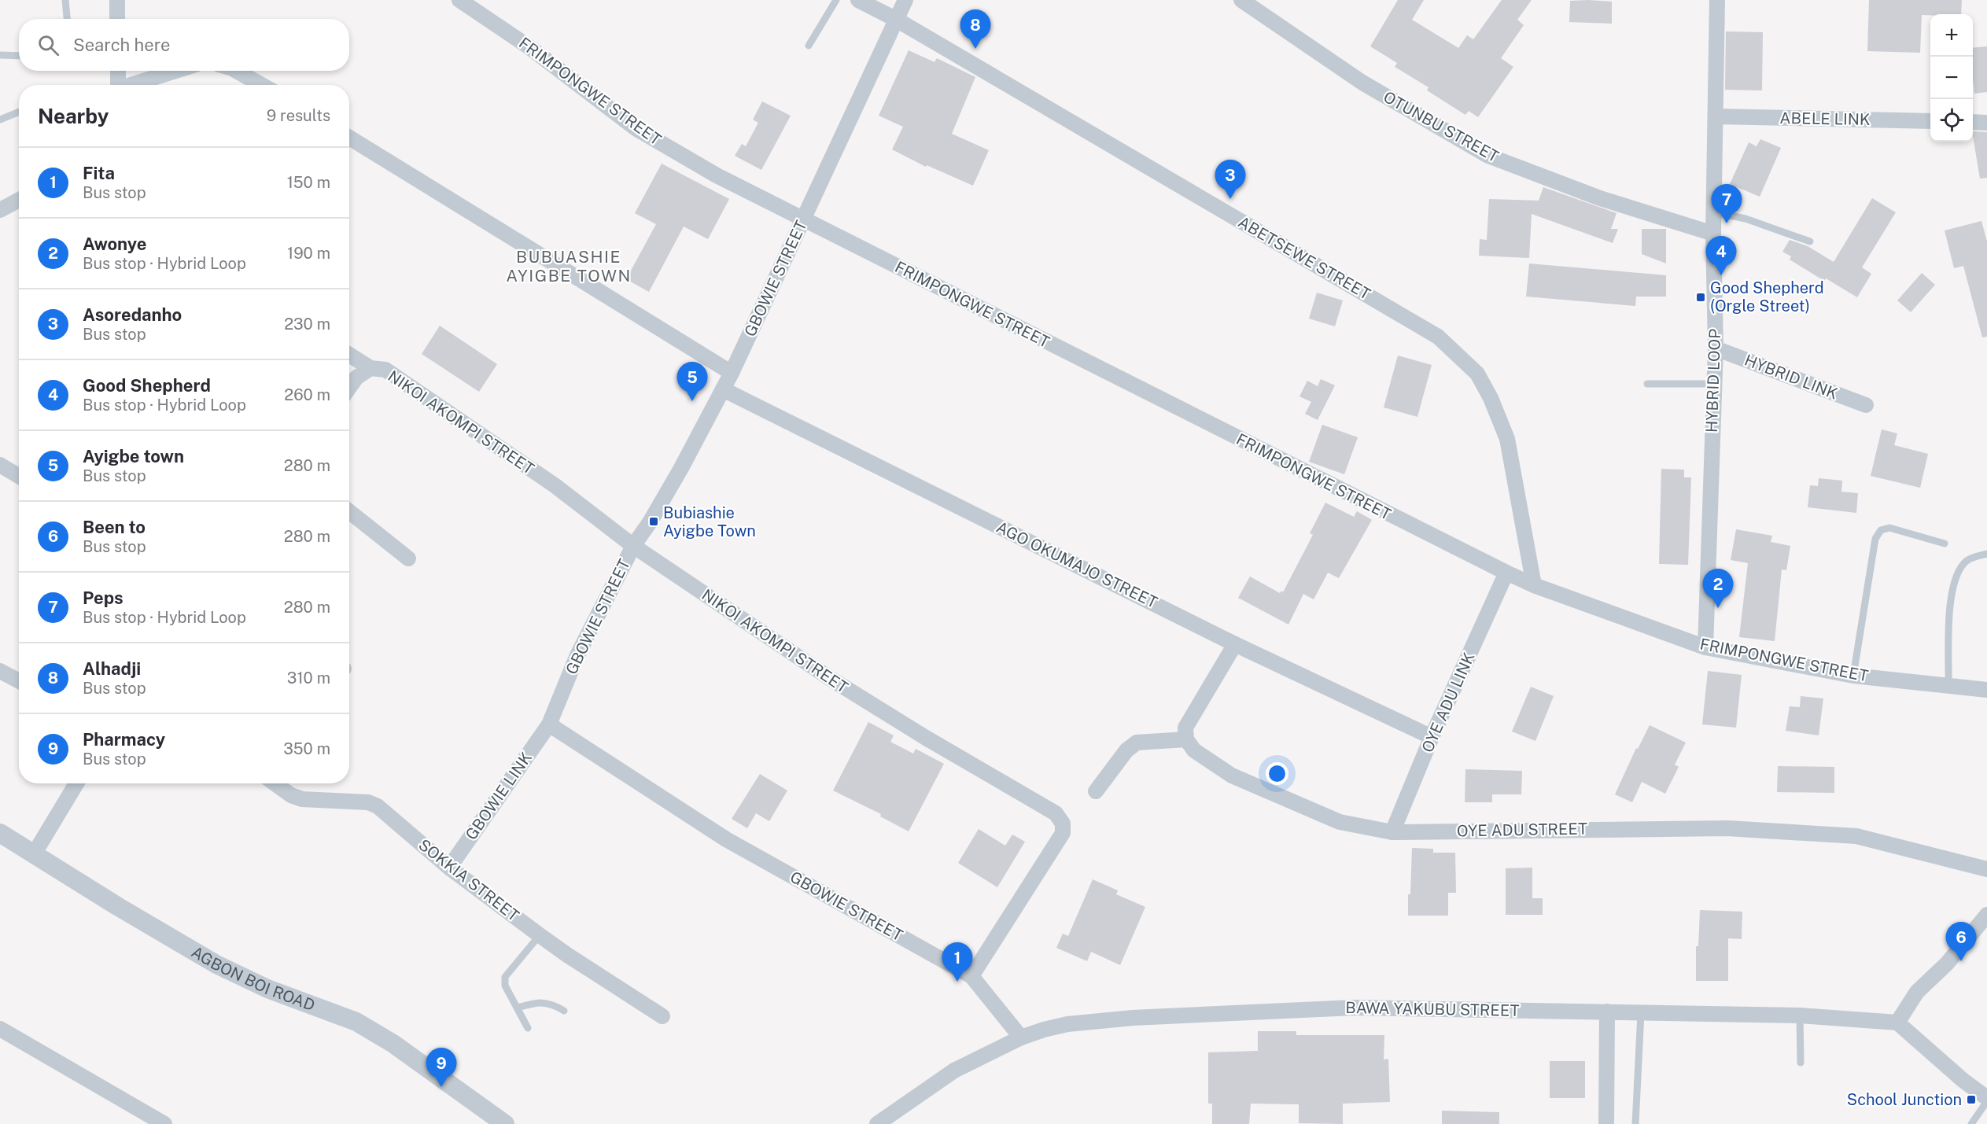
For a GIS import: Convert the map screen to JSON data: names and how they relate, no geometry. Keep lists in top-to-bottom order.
{
  "streets": {
    "street": [
      "FRIMPONGWE STREET",
      "ABELE LINK",
      "OTUNBU STREET",
      "ABETSEWE STREET",
      "GBOWIE STREET",
      "HYBRID LINK",
      "HYBRID LOOP",
      "NIKOI AKOMPI STREET",
      "AGO OKUMAJO STREET",
      "OYE ADU LINK",
      "GBOWIE LINK",
      "OYE ADU STREET",
      "SOKKIA STREET",
      "AGBON BOI ROAD",
      "BAWA YAKUBU STREET"
    ]
  },
  "crossings": [
    ["FRIMPONGWE STREET", "ABETSEWE STREET"],
    ["FRIMPONGWE STREET", "GBOWIE STREET"],
    ["FRIMPONGWE STREET", "HYBRID LOOP"],
    ["FRIMPONGWE STREET", "OYE ADU LINK"],
    ["ABELE LINK", "HYBRID LOOP"],
    ["OTUNBU STREET", "HYBRID LOOP"],
    ["ABETSEWE STREET", "GBOWIE STREET"],
    ["GBOWIE STREET", "NIKOI AKOMPI STREET"],
    ["GBOWIE STREET", "AGO OKUMAJO STREET"],
    ["GBOWIE STREET", "GBOWIE LINK"],
    ["GBOWIE STREET", "BAWA YAKUBU STREET"],
    ["HYBRID LINK", "HYBRID LOOP"],
    ["AGO OKUMAJO STREET", "OYE ADU LINK"],
    ["OYE ADU LINK", "OYE ADU STREET"],
    ["GBOWIE LINK", "SOKKIA STREET"]
  ],
  "districts": ["BUBUASHIE AYIGBE TOWN"],
  "places": {
    "transit": ["Good Shepherd (Orgle Street)", "Bubiashie Ayigbe Town", "School Junction"]
  },
  "page": {
    "pins": [
      "8",
      "3",
      "7",
      "4",
      "5",
      "2",
      "6",
      "1",
      "9"
    ],
    "map_buttons": ["+", "−"],
    "search": "Search here",
    "heading": ["Nearby", "9 results"],
    "list": [
      {
        "mark": "1",
        "name": "Fita",
        "note": "Bus stop",
        "value": "150 m"
      },
      {
        "mark": "2",
        "name": "Awonye",
        "note": "Bus stop · Hybrid Loop",
        "value": "190 m"
      },
      {
        "mark": "3",
        "name": "Asoredanho",
        "note": "Bus stop",
        "value": "230 m"
      },
      {
        "mark": "4",
        "name": "Good Shepherd",
        "note": "Bus stop · Hybrid Loop",
        "value": "260 m"
      },
      {
        "mark": "5",
        "name": "Ayigbe town",
        "note": "Bus stop",
        "value": "280 m"
      },
      {
        "mark": "6",
        "name": "Been to",
        "note": "Bus stop",
        "value": "280 m"
      },
      {
        "mark": "7",
        "name": "Peps",
        "note": "Bus stop · Hybrid Loop",
        "value": "280 m"
      },
      {
        "mark": "8",
        "name": "Alhadji",
        "note": "Bus stop",
        "value": "310 m"
      },
      {
        "mark": "9",
        "name": "Pharmacy",
        "note": "Bus stop",
        "value": "350 m"
      }
    ]
  }
}
